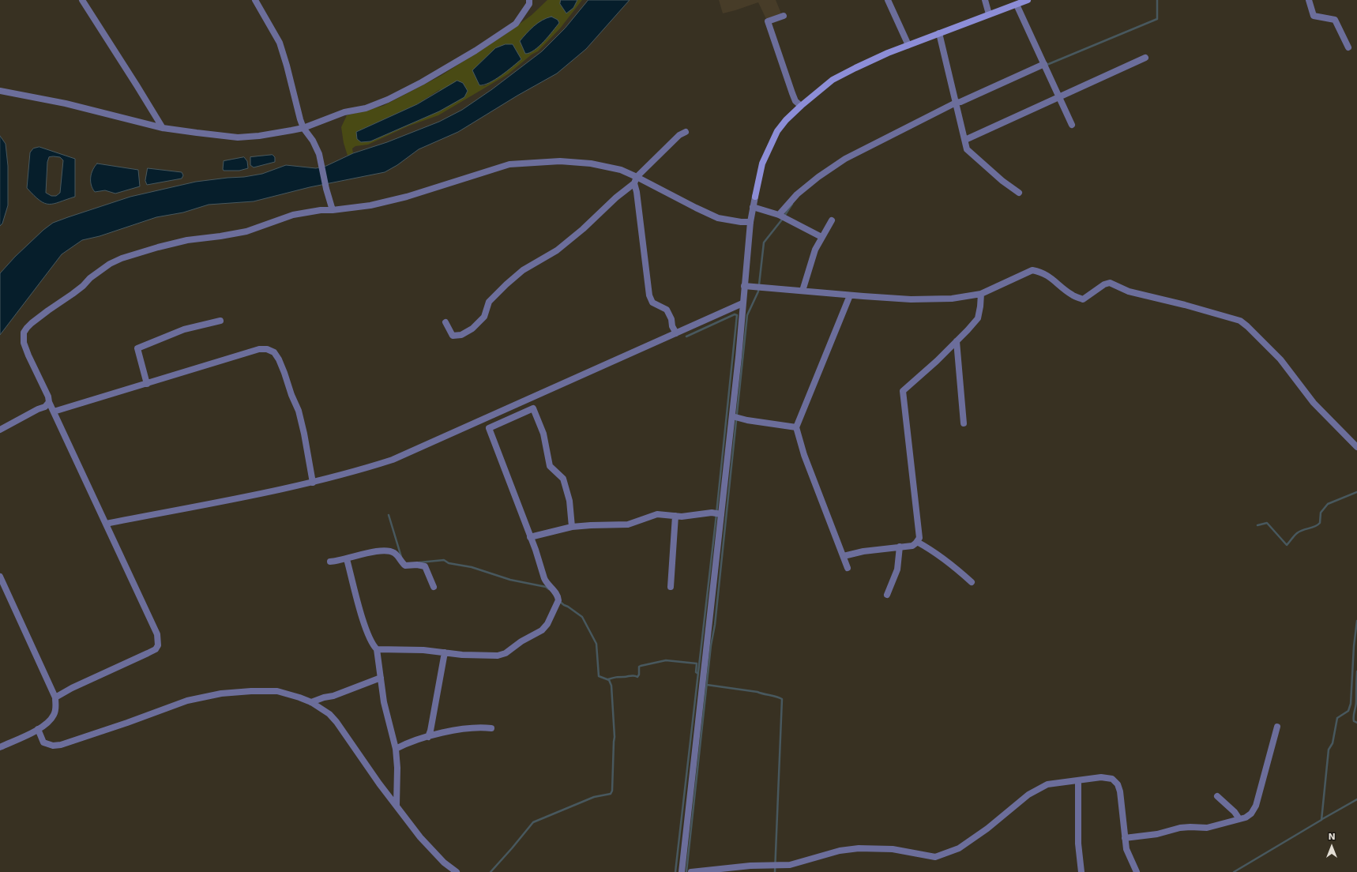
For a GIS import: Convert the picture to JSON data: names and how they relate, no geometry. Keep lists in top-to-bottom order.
{
  "north": "top"
}
